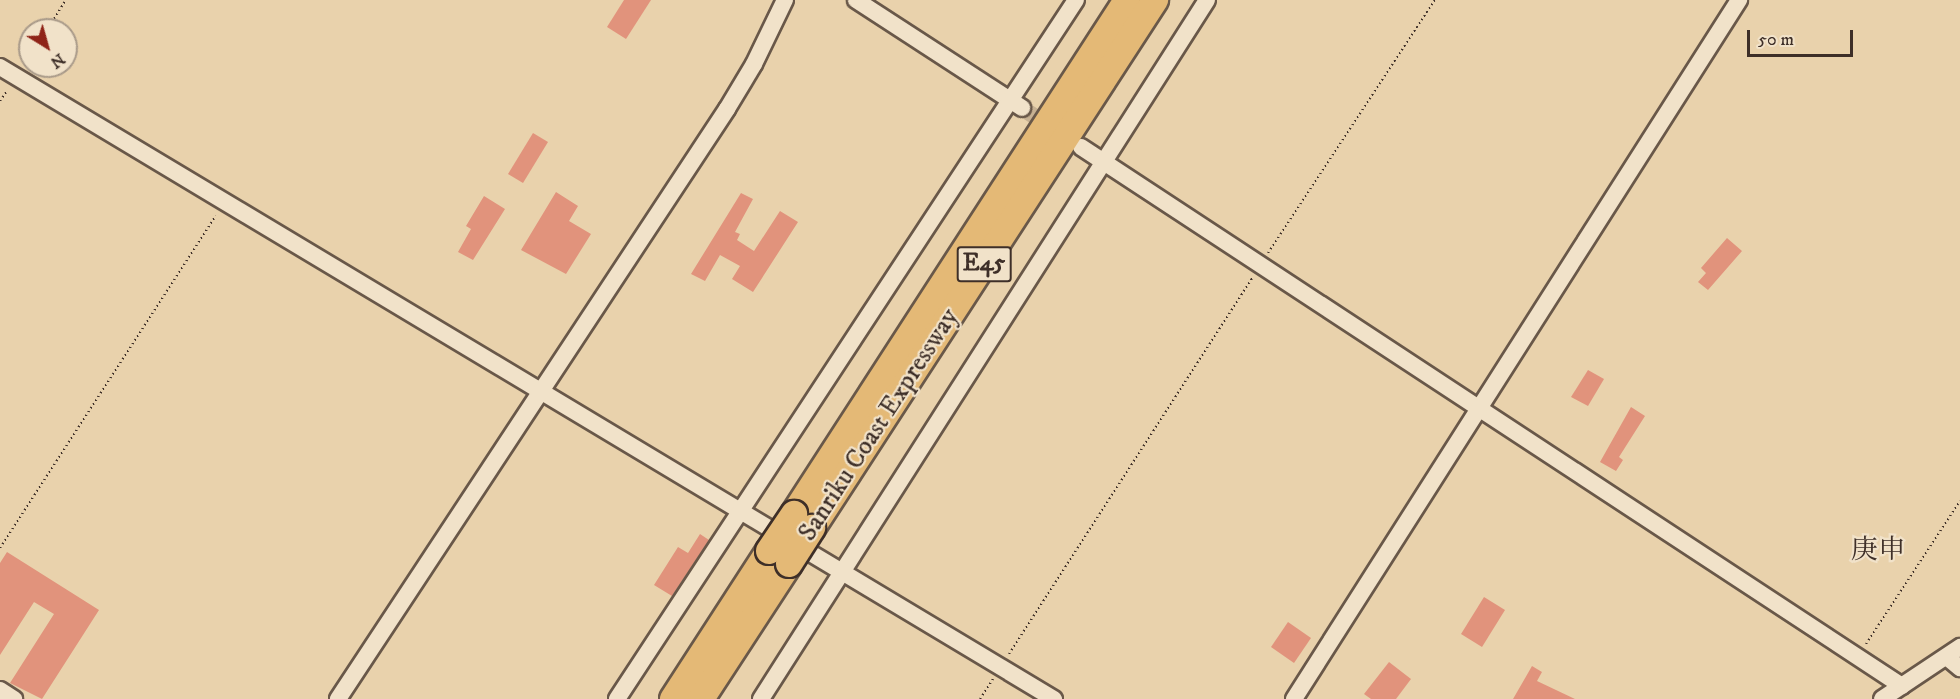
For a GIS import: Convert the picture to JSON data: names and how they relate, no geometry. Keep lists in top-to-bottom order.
{
  "streets": {
    "highway": ["E45", "Sanriku Coast Expressway"]
  },
  "districts": ["庚申"],
  "scale_bar": "50 m",
  "north": "bottom right"
}
